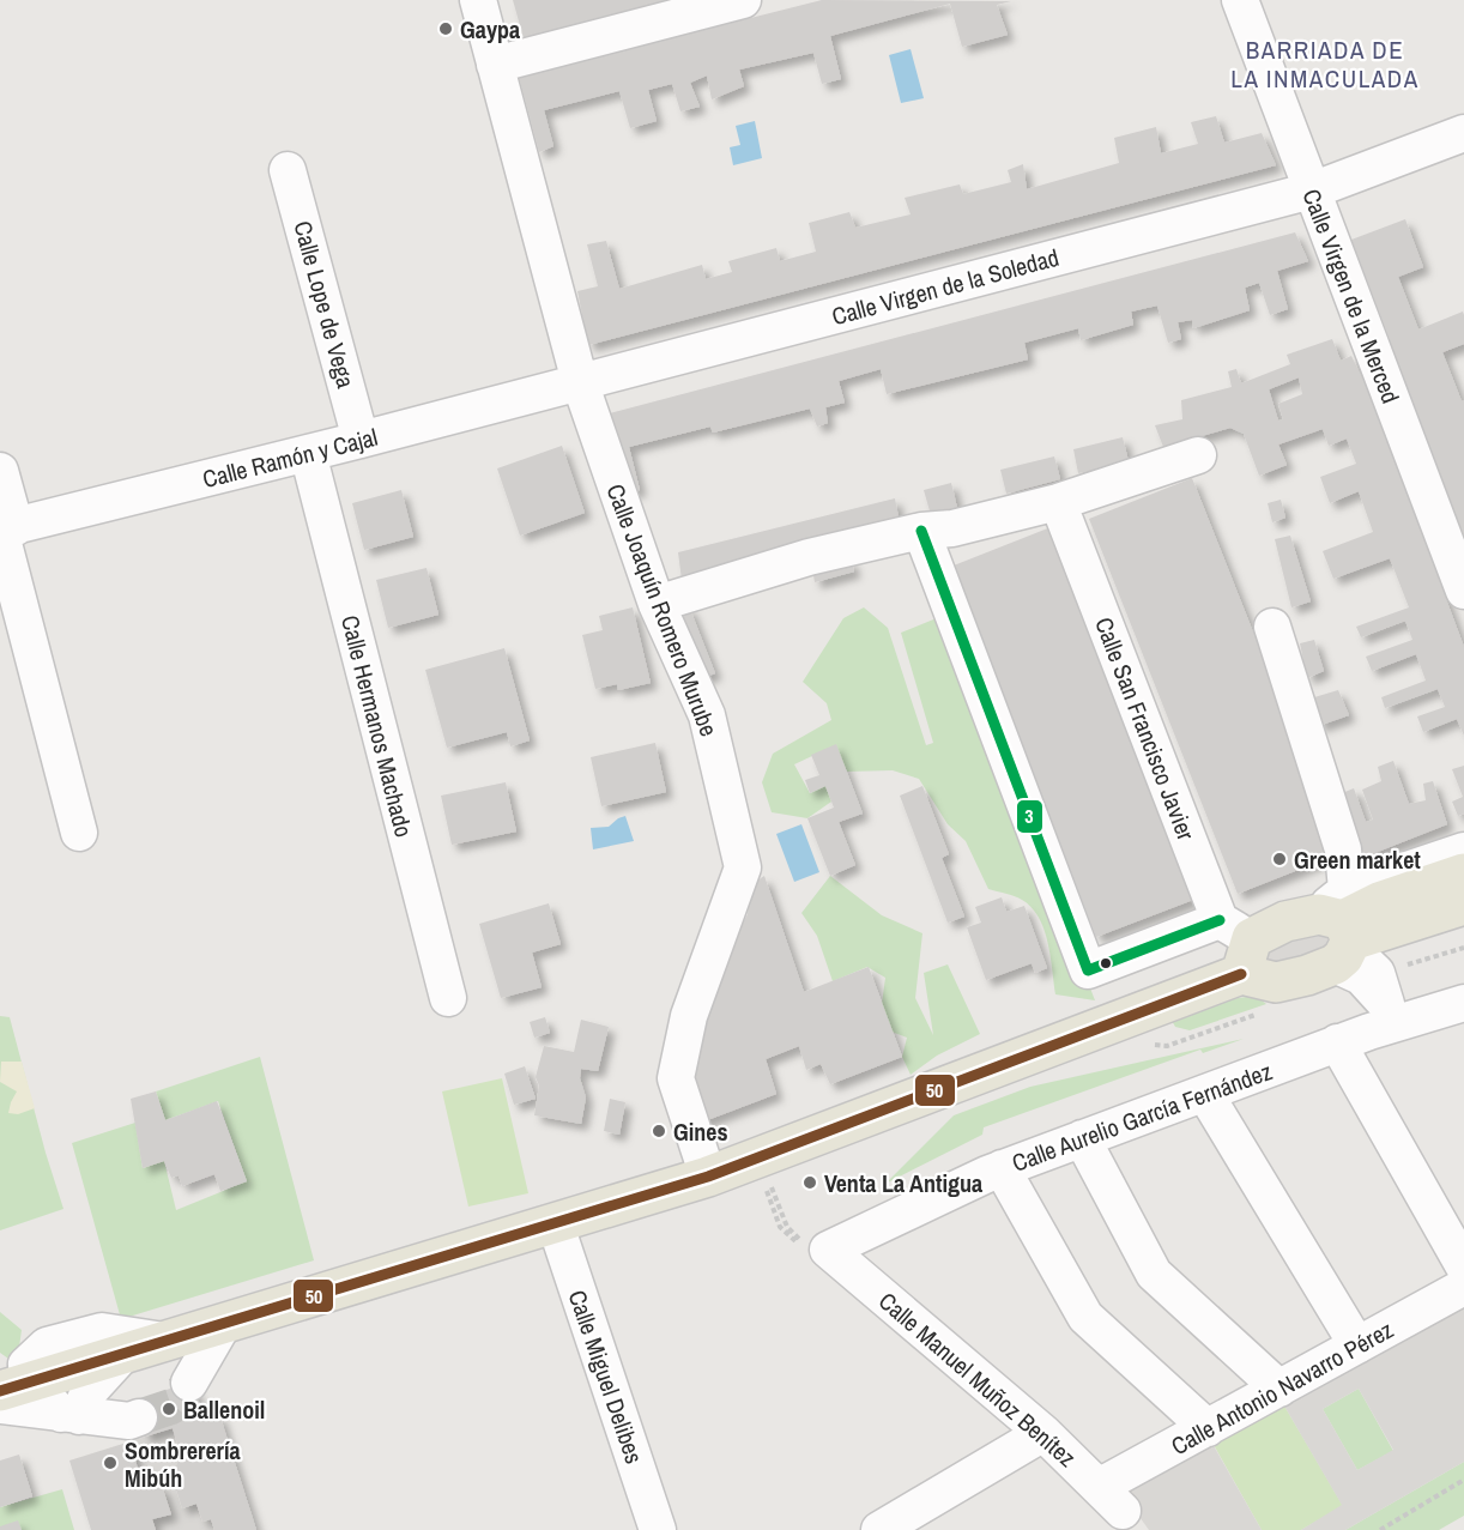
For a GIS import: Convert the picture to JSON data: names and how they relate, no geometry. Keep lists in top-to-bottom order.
{
  "streets": {
    "street": [
      "Calle Virgen de la Soledad",
      "Calle Virgen de la Merced",
      "Calle Lope de Vega",
      "Calle Ramón y Cajal",
      "Calle Joaquín Romero Murube",
      "Calle Hermanos Machado",
      "Calle San Francisco Javier",
      "Calle Aurelio García Fernández",
      "Calle Miguel Delibes",
      "Calle Manuel Muñoz Benítez",
      "Calle Antonio Navarro Pérez"
    ]
  },
  "crossings": [
    ["Calle Virgen de la Soledad", "Calle Virgen de la Merced"],
    ["Calle Virgen de la Soledad", "Calle Ramón y Cajal"],
    ["Calle Virgen de la Soledad", "Calle Joaquín Romero Murube"],
    ["Calle Lope de Vega", "Calle Ramón y Cajal"],
    ["Calle Ramón y Cajal", "Calle Joaquín Romero Murube"],
    ["Calle Ramón y Cajal", "Calle Hermanos Machado"],
    ["Calle Aurelio García Fernández", "Calle Manuel Muñoz Benítez"],
    ["Calle Manuel Muñoz Benítez", "Calle Antonio Navarro Pérez"]
  ],
  "districts": ["BARRIADA DE LA INMACULADA"],
  "places": [
    "Gaypa",
    "Green market",
    "Gines",
    "Venta La Antigua",
    "Ballenoil",
    "Sombrerería Mibúh"
  ],
  "lines": ["transit line 3", "transit line 50"]
}
